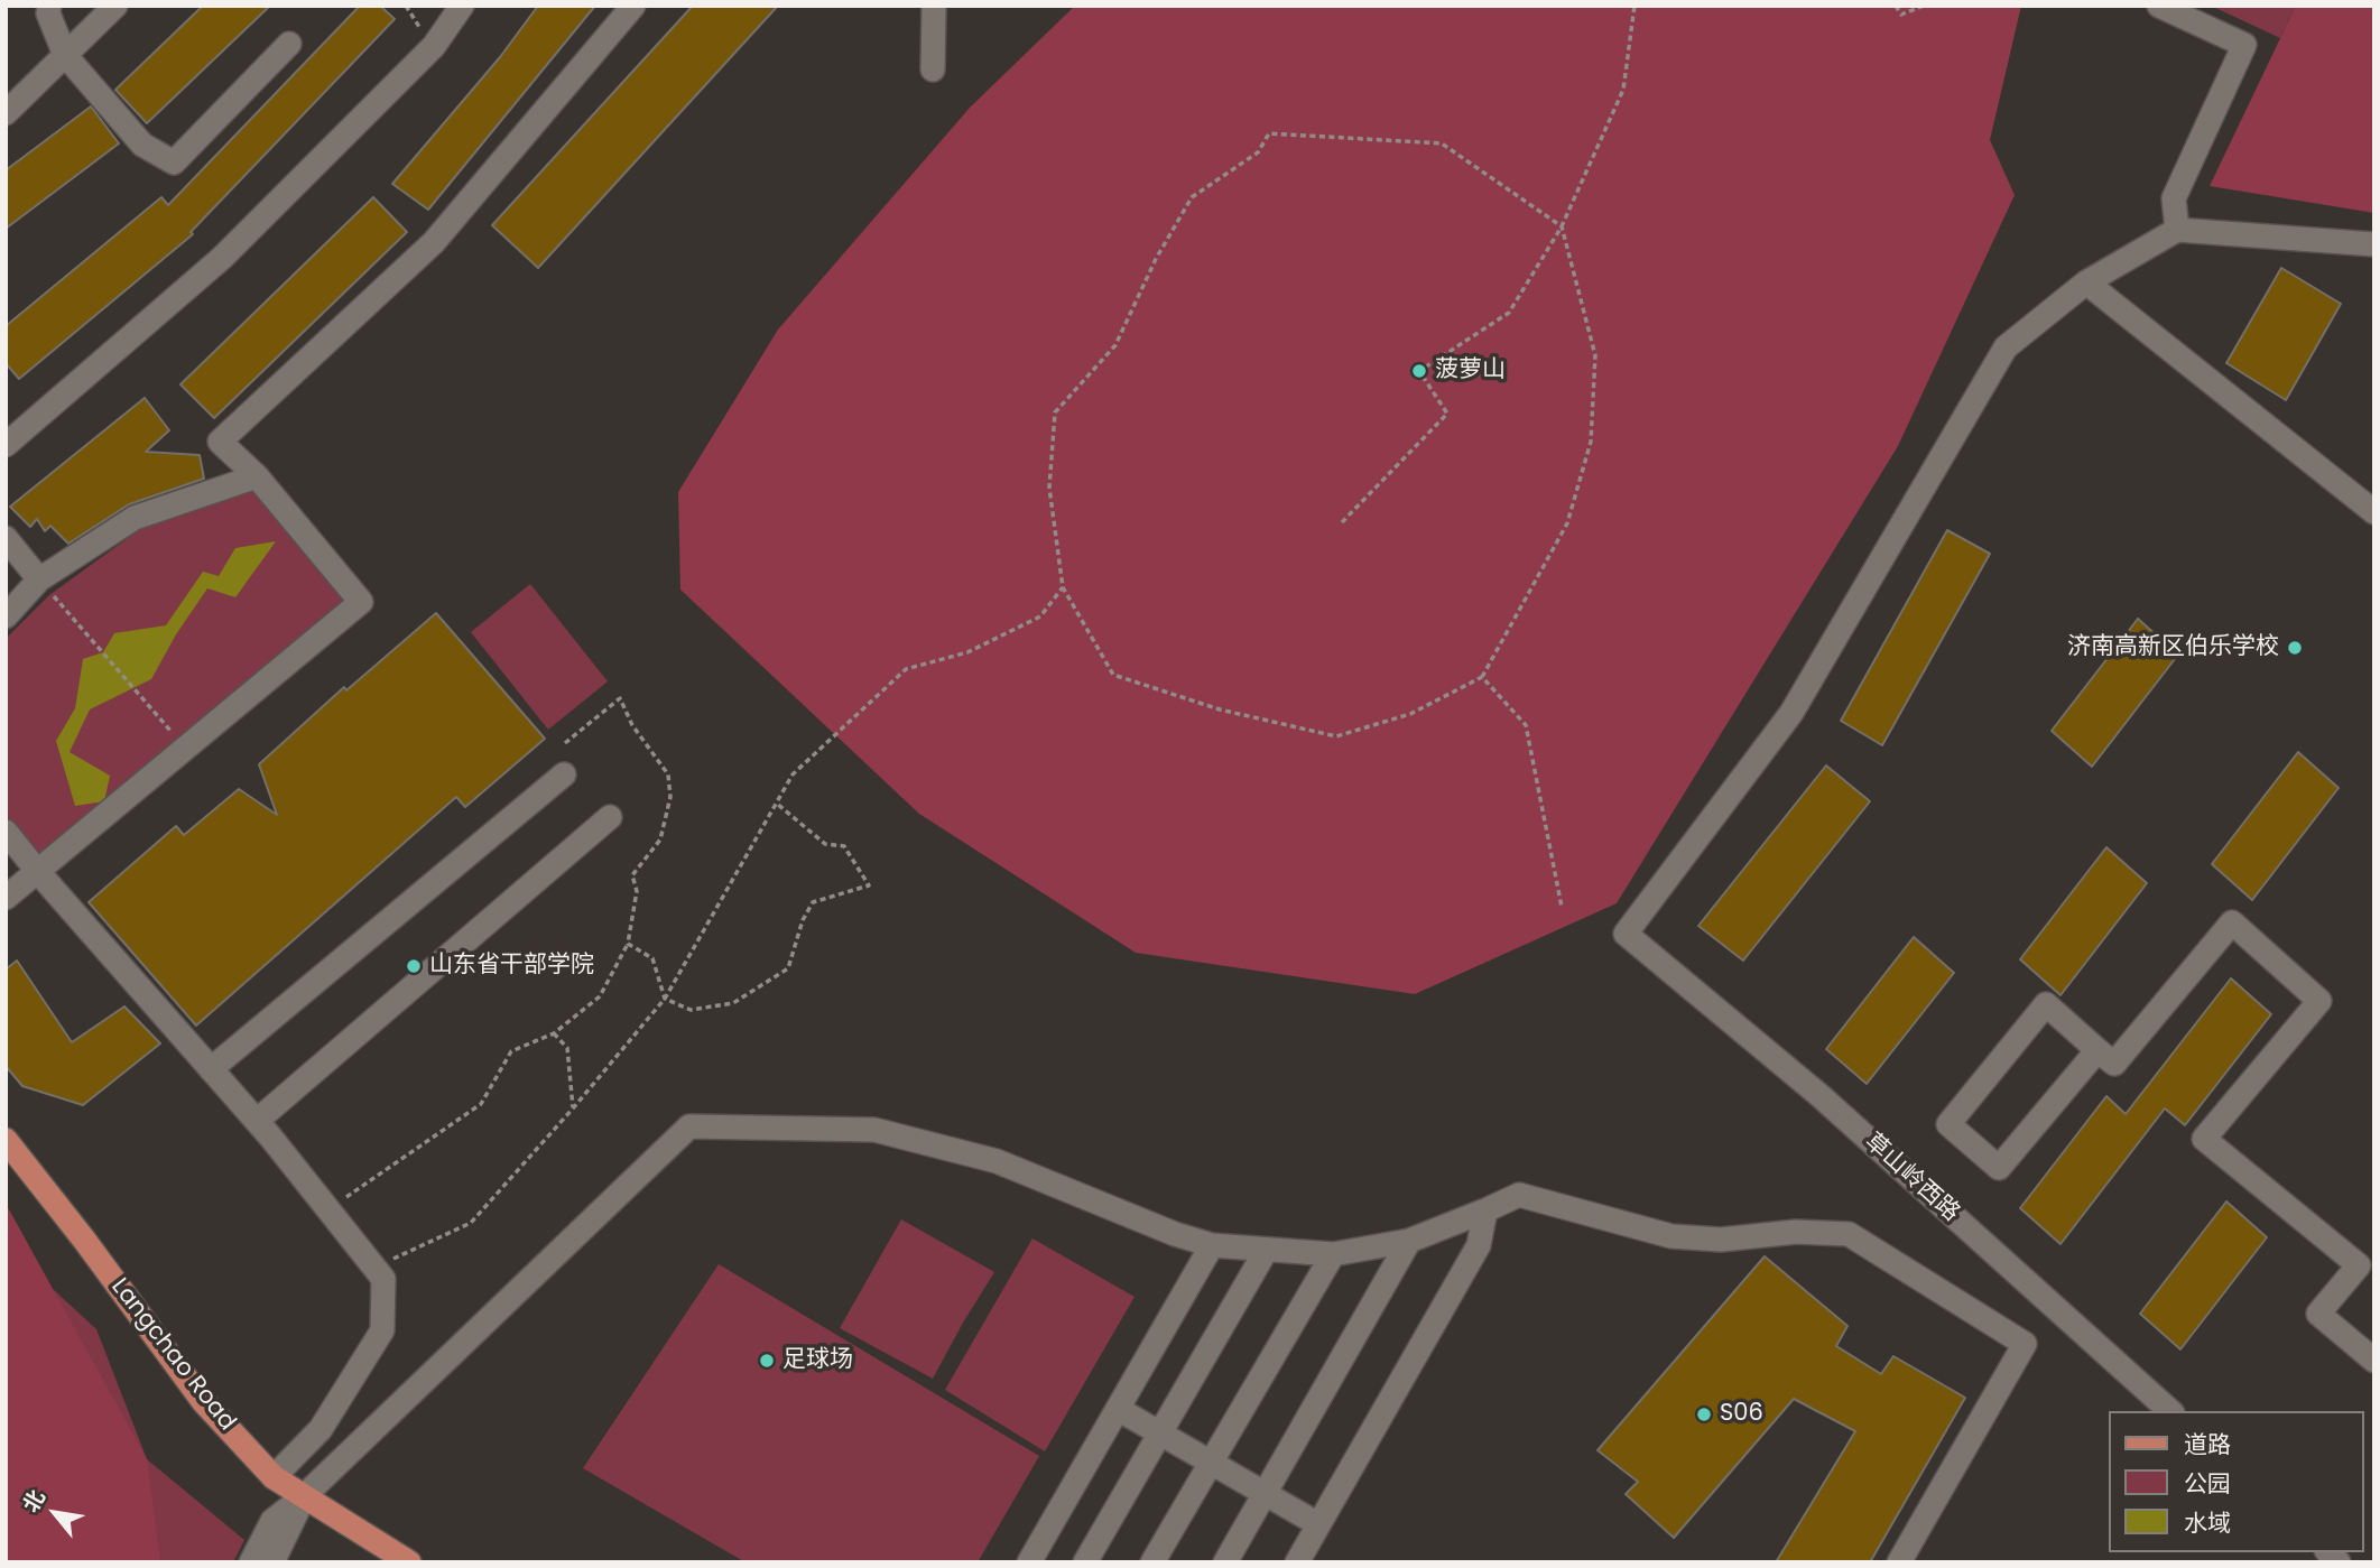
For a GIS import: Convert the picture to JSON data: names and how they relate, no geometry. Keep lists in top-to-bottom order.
{
  "streets": {
    "main road": ["Langchao Road"],
    "street": ["草山岭西路"]
  },
  "places": [
    "菠萝山",
    "济南高新区伯乐学校",
    "山东省干部学院",
    "足球场",
    "S06"
  ],
  "legend": ["道路", "公园", "水域"],
  "north": "top left"
}
